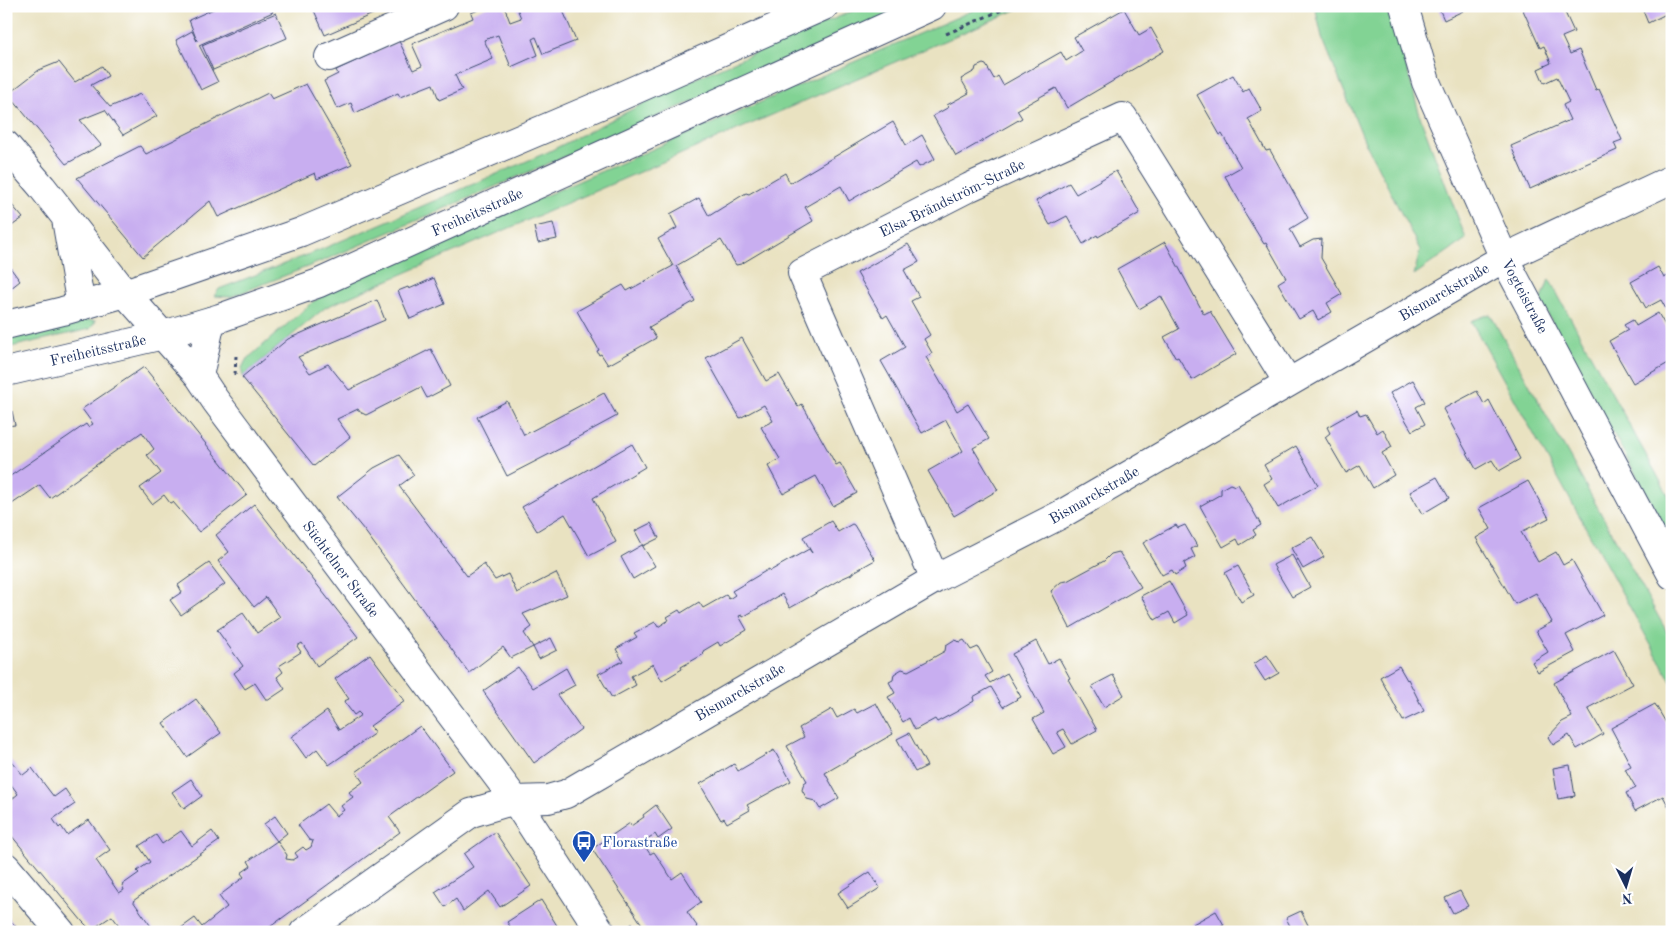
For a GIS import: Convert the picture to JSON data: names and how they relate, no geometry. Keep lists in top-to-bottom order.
{
  "streets": {
    "street": [
      "Elsa-Brändström-Straße",
      "Freiheitsstraße",
      "Bismarckstraße",
      "Vogteistraße",
      "Süchtelner Straße"
    ]
  },
  "crossings": [
    ["Elsa-Brändström-Straße", "Bismarckstraße"],
    ["Freiheitsstraße", "Süchtelner Straße"],
    ["Bismarckstraße", "Vogteistraße"],
    ["Bismarckstraße", "Süchtelner Straße"]
  ],
  "places": {
    "bus stop": ["Florastraße"]
  },
  "north": "bottom"
}
